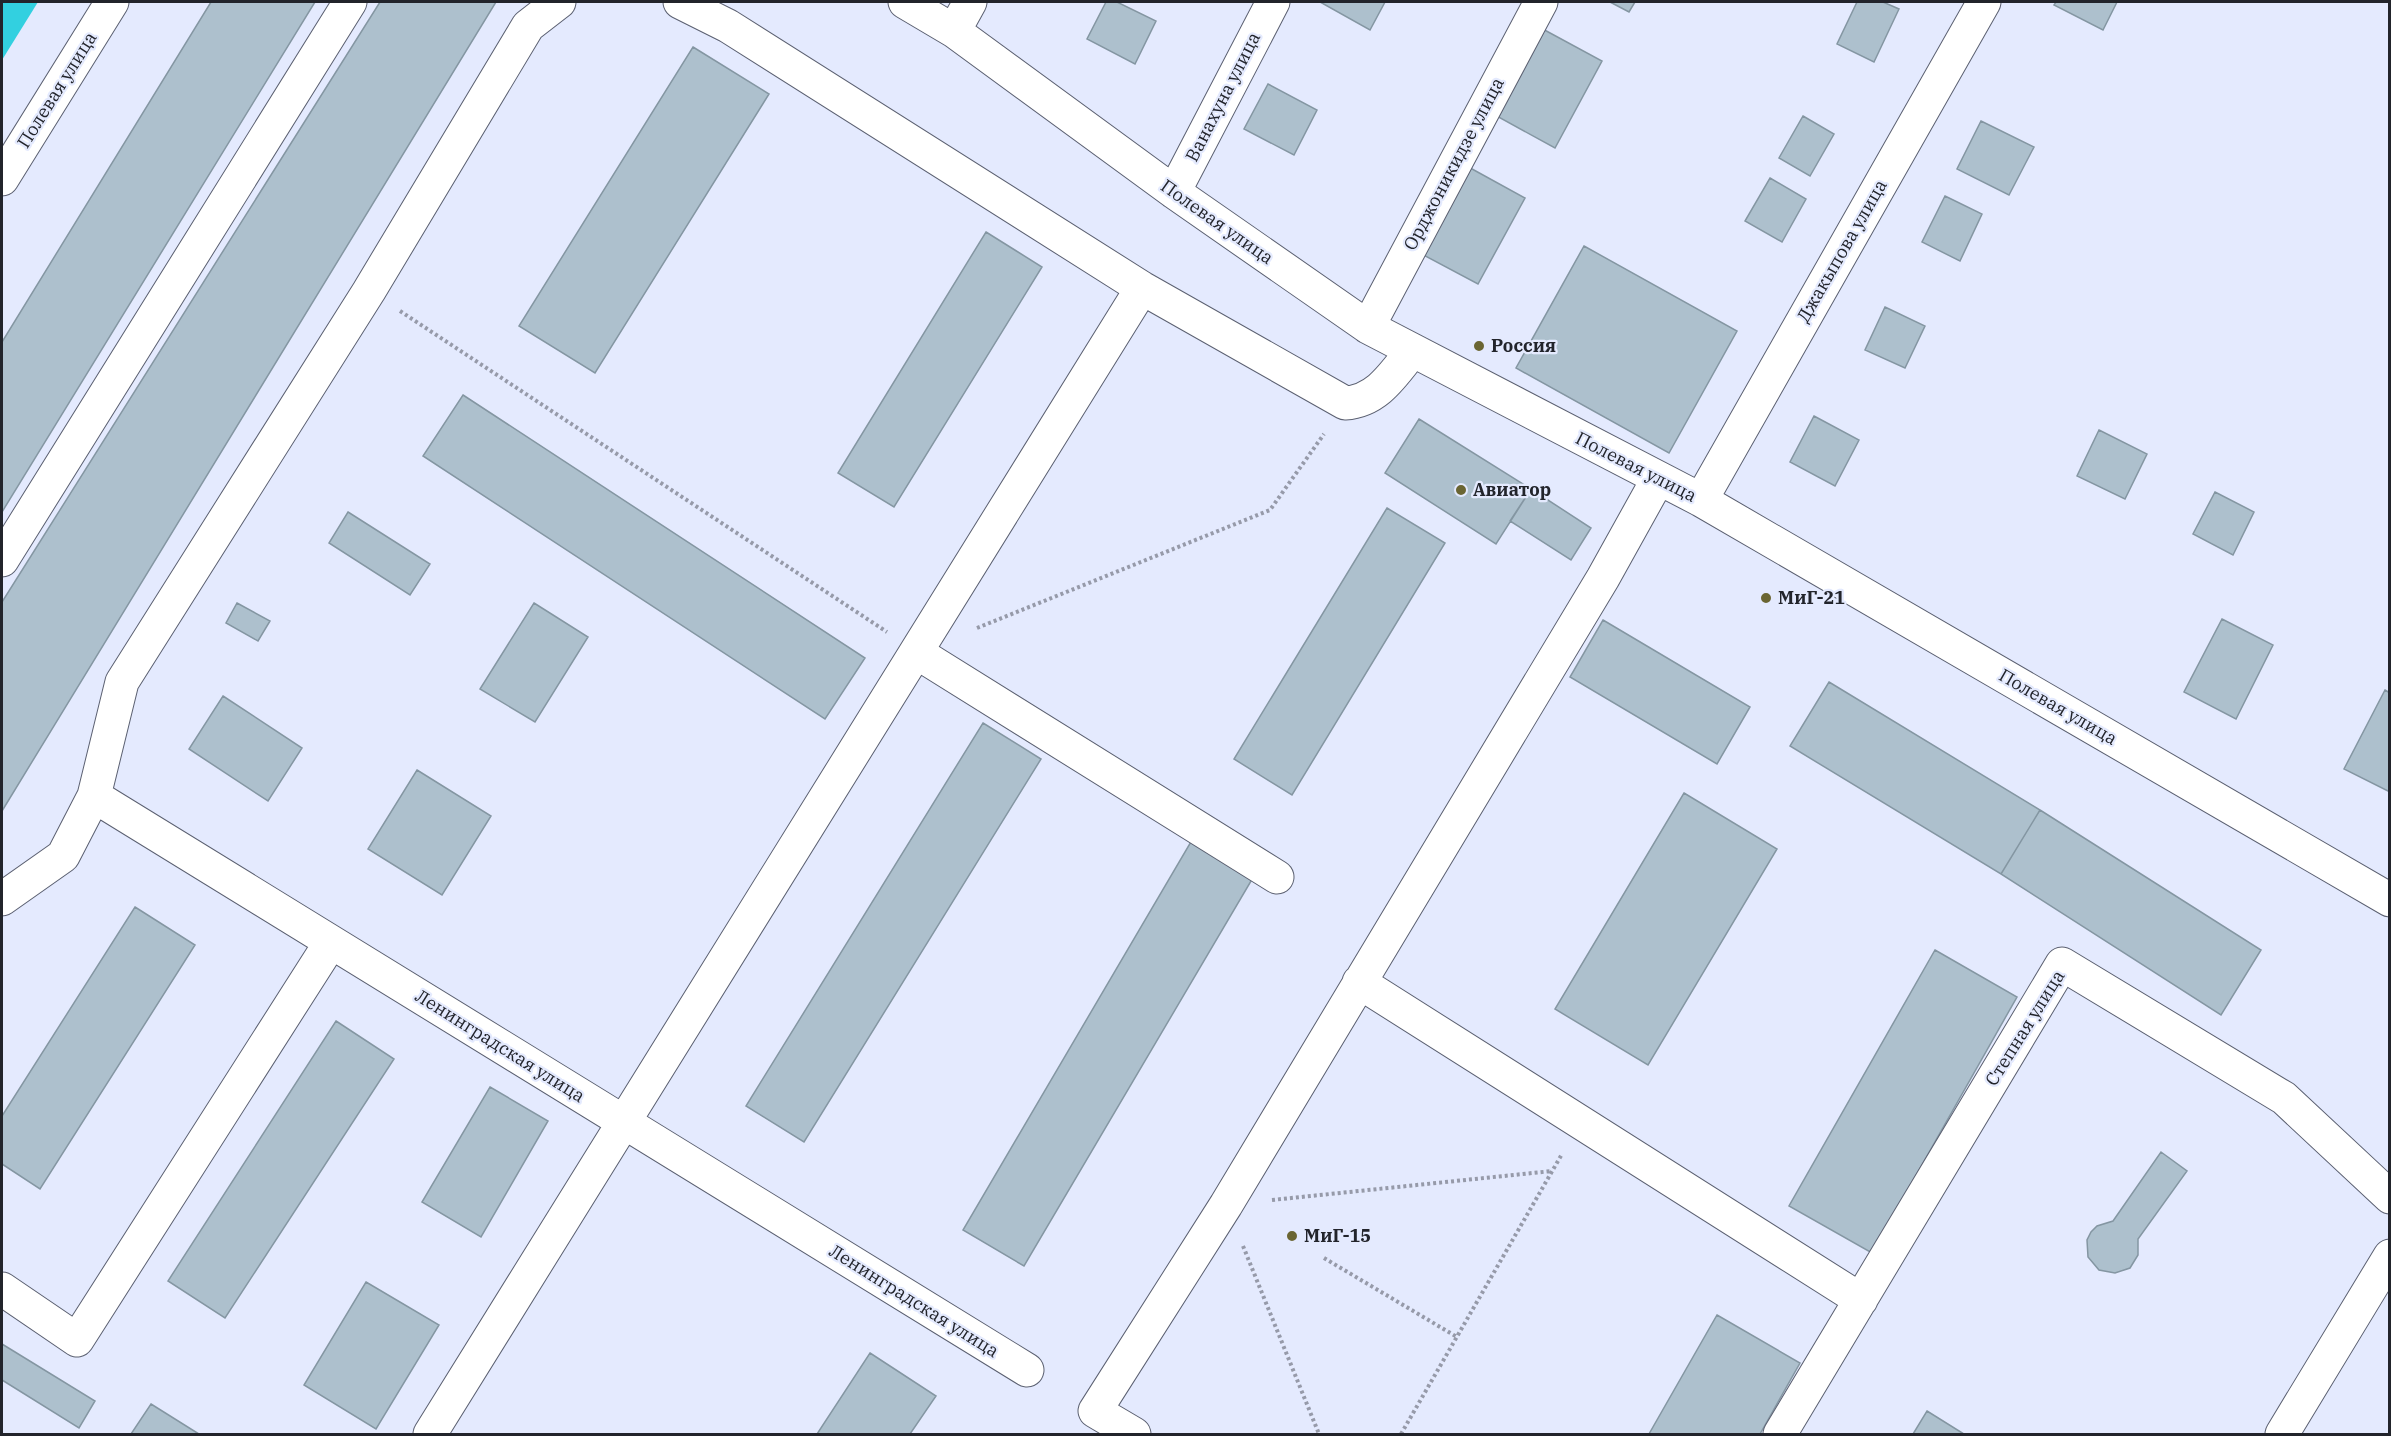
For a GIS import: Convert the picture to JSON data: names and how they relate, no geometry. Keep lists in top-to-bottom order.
{
  "streets": {
    "street": [
      "Полевая улица",
      "Ванахуна улица",
      "Орджоникидзе улица",
      "Джакыпова улица",
      "Степная улица",
      "Ленинградская улица"
    ]
  },
  "crossings": [
    ["Полевая улица", "Ванахуна улица"],
    ["Полевая улица", "Орджоникидзе улица"],
    ["Полевая улица", "Джакыпова улица"]
  ],
  "places": [
    "Россия",
    "Авиатор",
    "МиГ-21",
    "МиГ-15"
  ]
}
